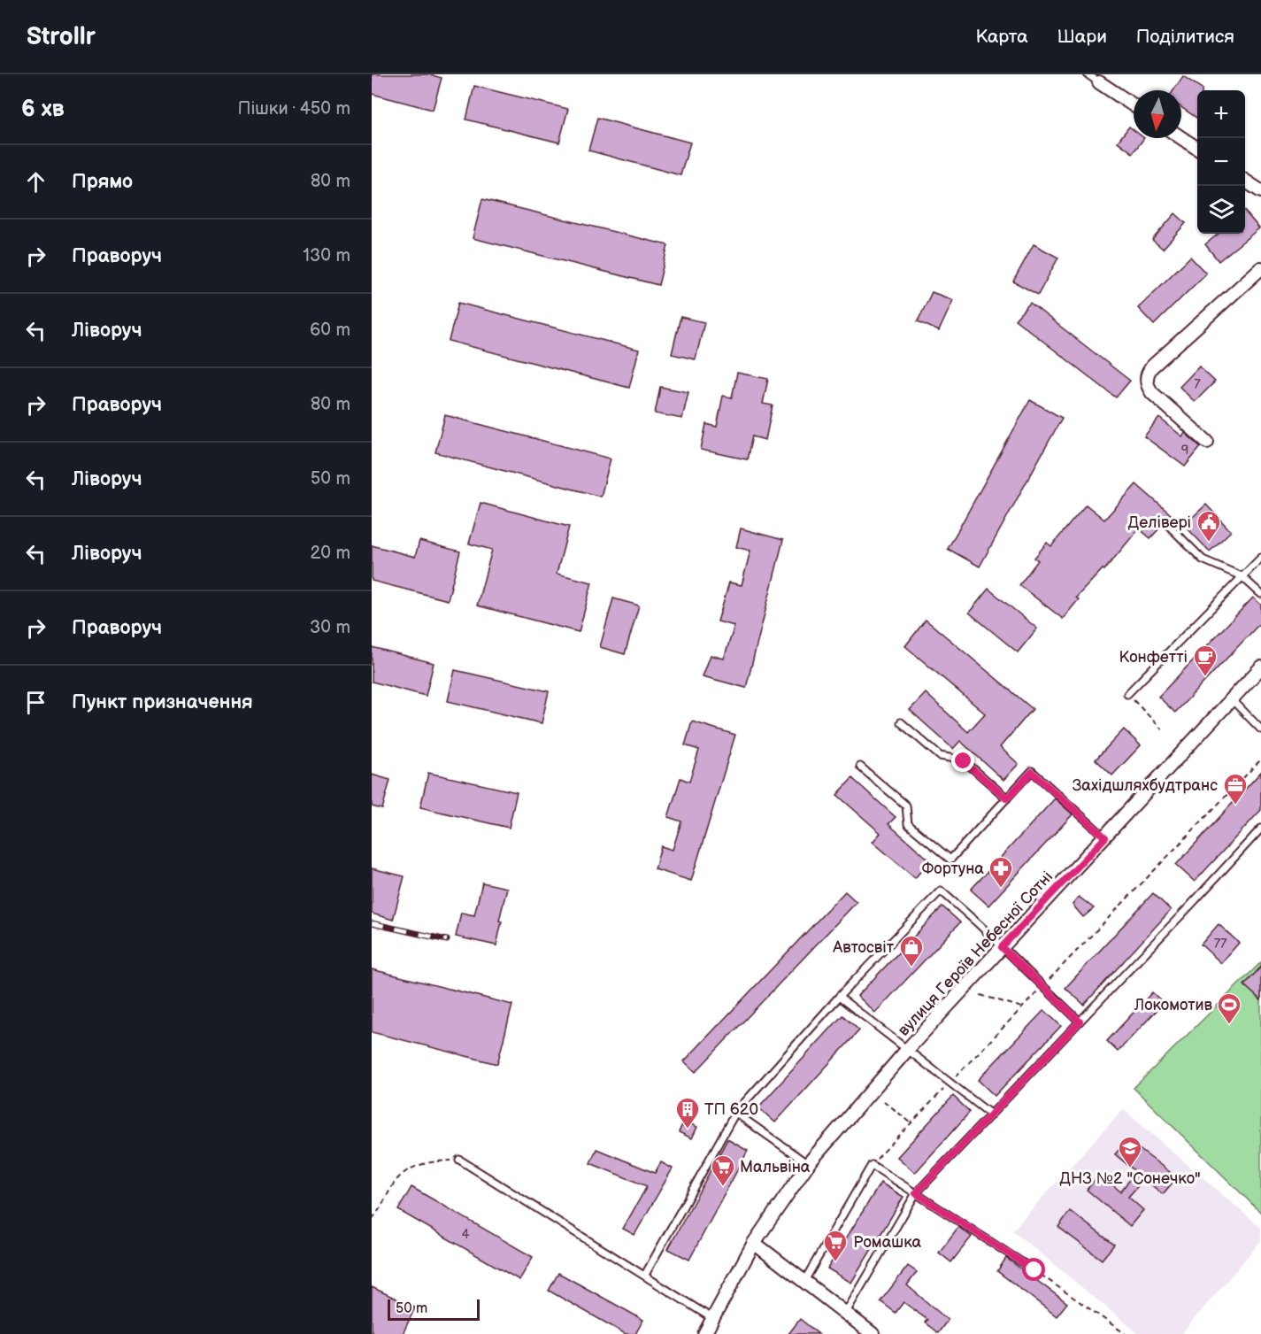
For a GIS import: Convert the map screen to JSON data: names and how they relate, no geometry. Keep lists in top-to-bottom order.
{
  "streets": {
    "street": ["вулиця Героїв Небесної Сотні"]
  },
  "places": {
    "public building": ["Делівері"],
    "cafe": ["Конфетті"],
    "office": ["Західшляхбудтранс"],
    "pharmacy": ["Фортуна"],
    "shop": ["Автосвіт"],
    "sports": ["Локомотив"],
    "building": ["ТП 620"],
    "school or university": ["ДНЗ №2 \"Сонечко\""],
    "supermarket": ["Мальвіна", "Ромашка"]
  },
  "house_numbers": [
    "7",
    "9",
    "77",
    "4"
  ],
  "scale_bar": "50 m",
  "north": "bottom",
  "page": {
    "header": "Strollr",
    "nav": ["Карта", "Шари", "Поділитися"],
    "heading": ["6 хв", "Пішки · 450 m"],
    "map_buttons": ["+", "−"],
    "list": [
      ["Прямо", "80 m"],
      ["Праворуч", "130 m"],
      ["Ліворуч", "60 m"],
      ["Праворуч", "80 m"],
      ["Ліворуч", "50 m"],
      ["Ліворуч", "20 m"],
      ["Праворуч", "30 m"],
      "Пункт призначення"
    ],
    "scale": "50 m"
  }
}
